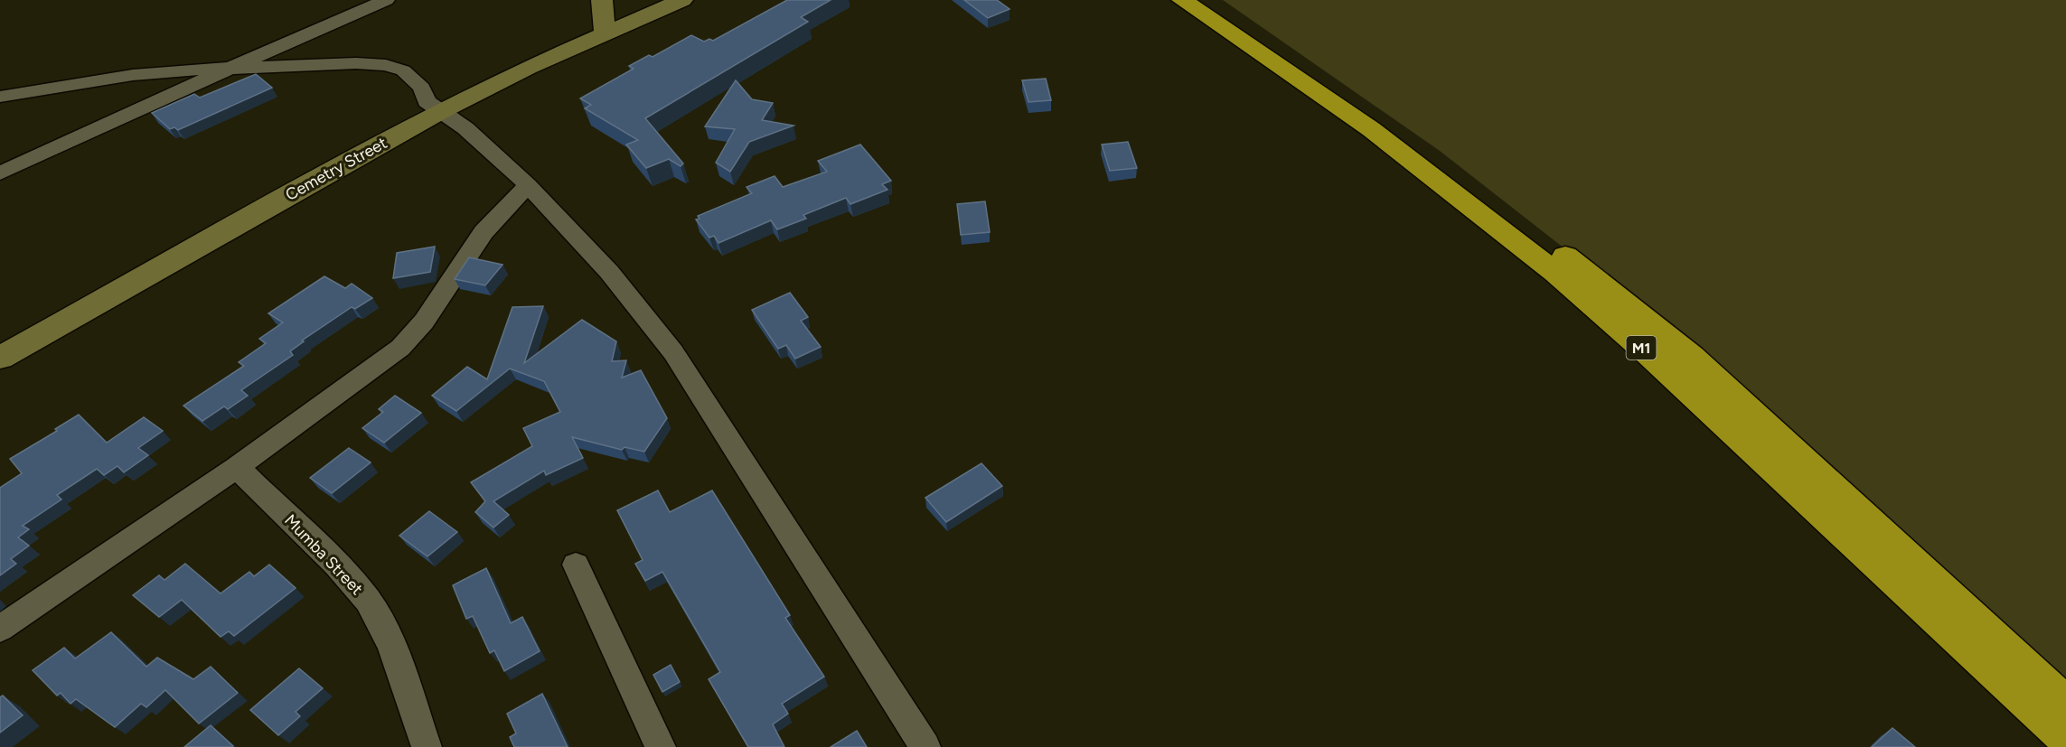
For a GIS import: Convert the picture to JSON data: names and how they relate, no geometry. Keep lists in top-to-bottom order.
{
  "streets": {
    "highway": ["M1"],
    "street": ["Cemetry Street", "Mumba Street"]
  }
}
